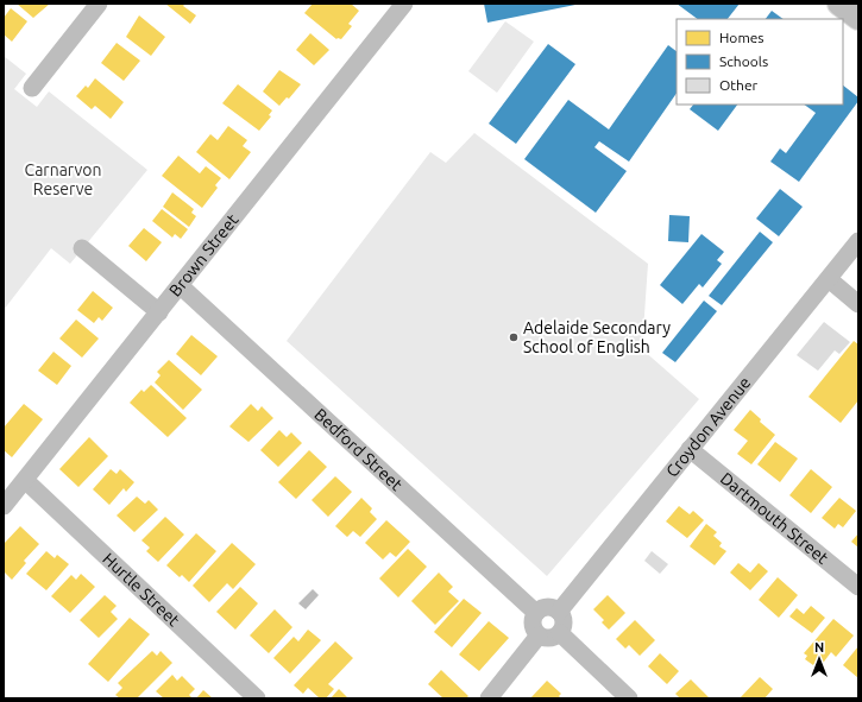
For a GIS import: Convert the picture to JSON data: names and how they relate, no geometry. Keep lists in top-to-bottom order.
{
  "streets": {
    "street": [
      "Brown Street",
      "Croydon Avenue",
      "Bedford Street",
      "Dartmouth Street",
      "Hurtle Street"
    ]
  },
  "crossings": [
    ["Brown Street", "Bedford Street"],
    ["Brown Street", "Hurtle Street"],
    ["Croydon Avenue", "Bedford Street"],
    ["Croydon Avenue", "Dartmouth Street"]
  ],
  "parks": ["Carnarvon Reserve"],
  "places": ["Adelaide Secondary School of English"],
  "legend": ["Homes", "Schools", "Other"],
  "north": "top"
}
